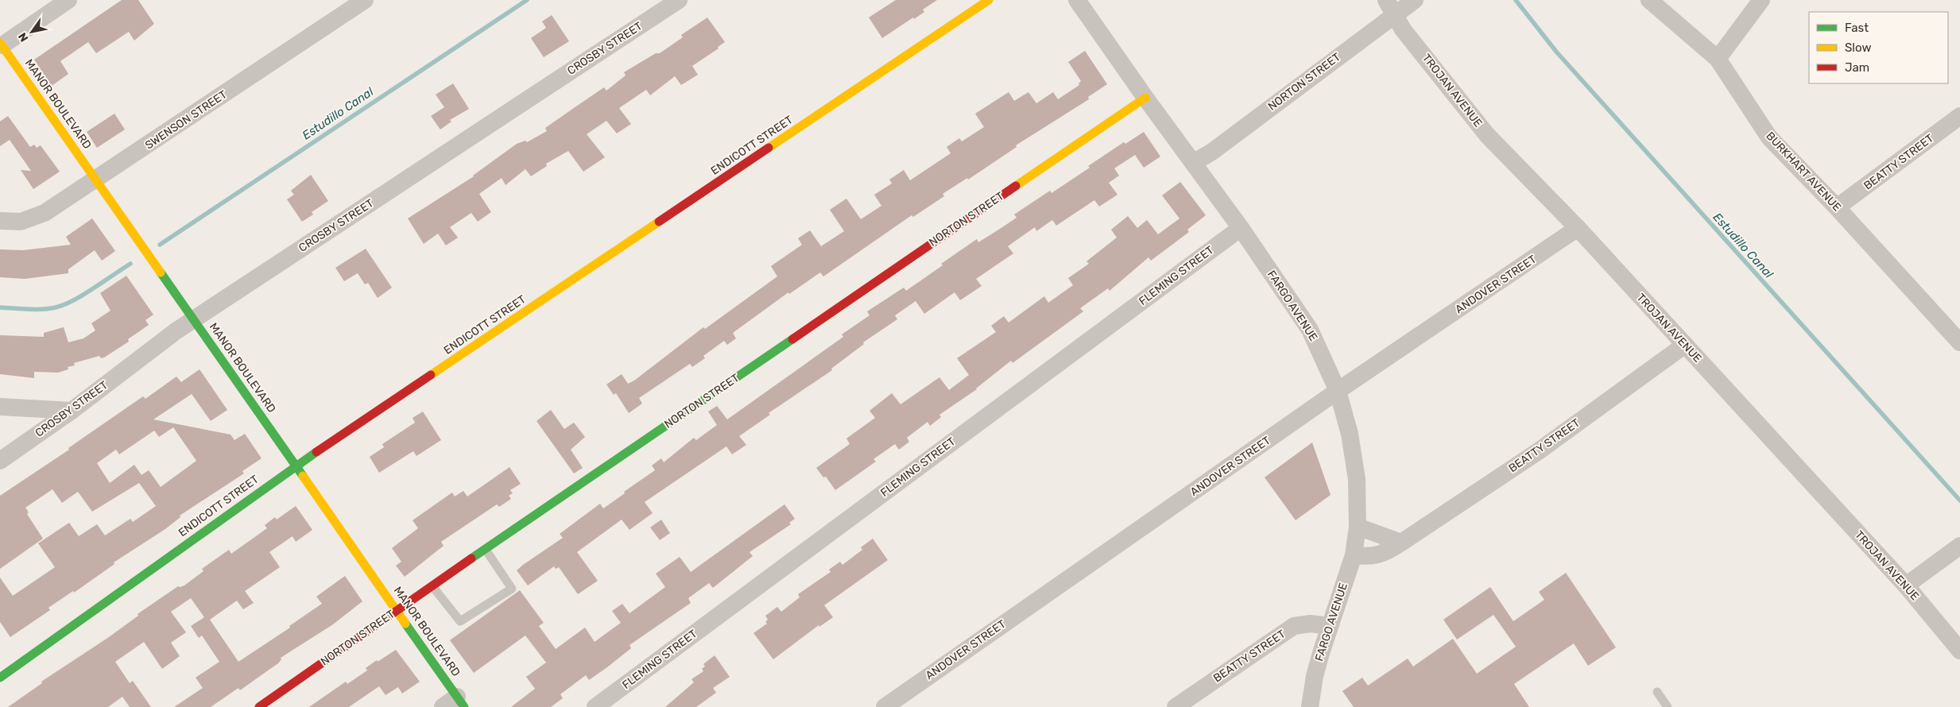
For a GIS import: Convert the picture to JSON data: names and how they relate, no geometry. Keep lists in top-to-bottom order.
{
  "streets": {
    "street": [
      "CROSBY STREET",
      "NORTON STREET",
      "TROJAN AVENUE",
      "MANOR BOULEVARD",
      "SWENSON STREET",
      "ENDICOTT STREET",
      "BEATTY STREET",
      "BURKHART AVENUE",
      "FLEMING STREET",
      "ANDOVER STREET",
      "FARGO AVENUE"
    ]
  },
  "crossings": [
    ["CROSBY STREET", "MANOR BOULEVARD"],
    ["NORTON STREET", "TROJAN AVENUE"],
    ["NORTON STREET", "MANOR BOULEVARD"],
    ["NORTON STREET", "FARGO AVENUE"],
    ["TROJAN AVENUE", "BEATTY STREET"],
    ["TROJAN AVENUE", "ANDOVER STREET"],
    ["MANOR BOULEVARD", "SWENSON STREET"],
    ["MANOR BOULEVARD", "ENDICOTT STREET"],
    ["BEATTY STREET", "BURKHART AVENUE"],
    ["BEATTY STREET", "FARGO AVENUE"],
    ["FLEMING STREET", "FARGO AVENUE"],
    ["ANDOVER STREET", "FARGO AVENUE"]
  ],
  "water": ["Estudillo Canal"],
  "legend": ["Fast", "Slow", "Jam"],
  "north": "bottom left"
}
